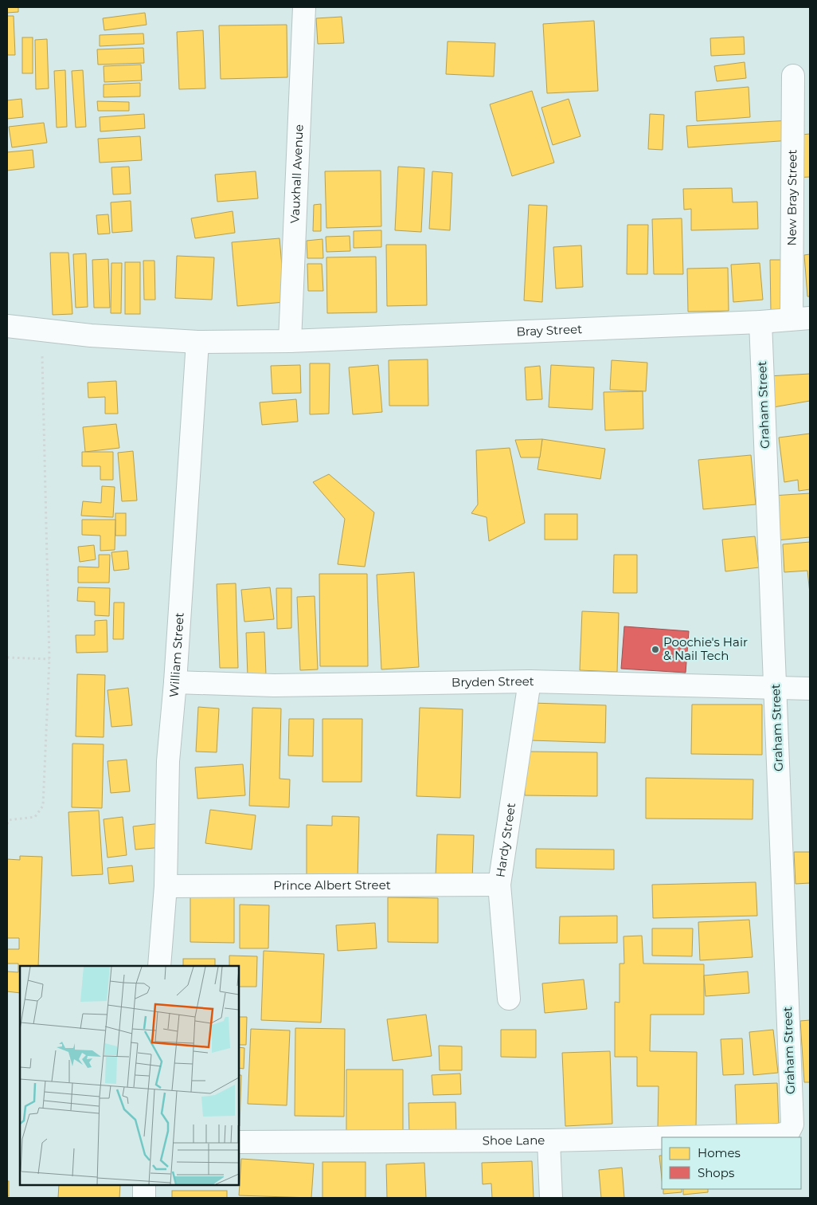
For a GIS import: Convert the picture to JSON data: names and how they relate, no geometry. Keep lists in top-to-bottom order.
{
  "streets": {
    "street": [
      "Vauxhall Avenue",
      "New Bray Street",
      "Bray Street",
      "Graham Street",
      "William Street",
      "Bryden Street",
      "Hardy Street",
      "Prince Albert Street",
      "Shoe Lane"
    ]
  },
  "crossings": [
    ["Vauxhall Avenue", "Bray Street"],
    ["New Bray Street", "Bray Street"],
    ["Bray Street", "Graham Street"],
    ["Bray Street", "William Street"],
    ["Graham Street", "Bryden Street"],
    ["Graham Street", "Shoe Lane"],
    ["William Street", "Bryden Street"],
    ["William Street", "Prince Albert Street"],
    ["Bryden Street", "Hardy Street"],
    ["Hardy Street", "Prince Albert Street"]
  ],
  "places": ["Poochie's Hair & Nail Tech"],
  "legend": ["Homes", "Shops"]
}
